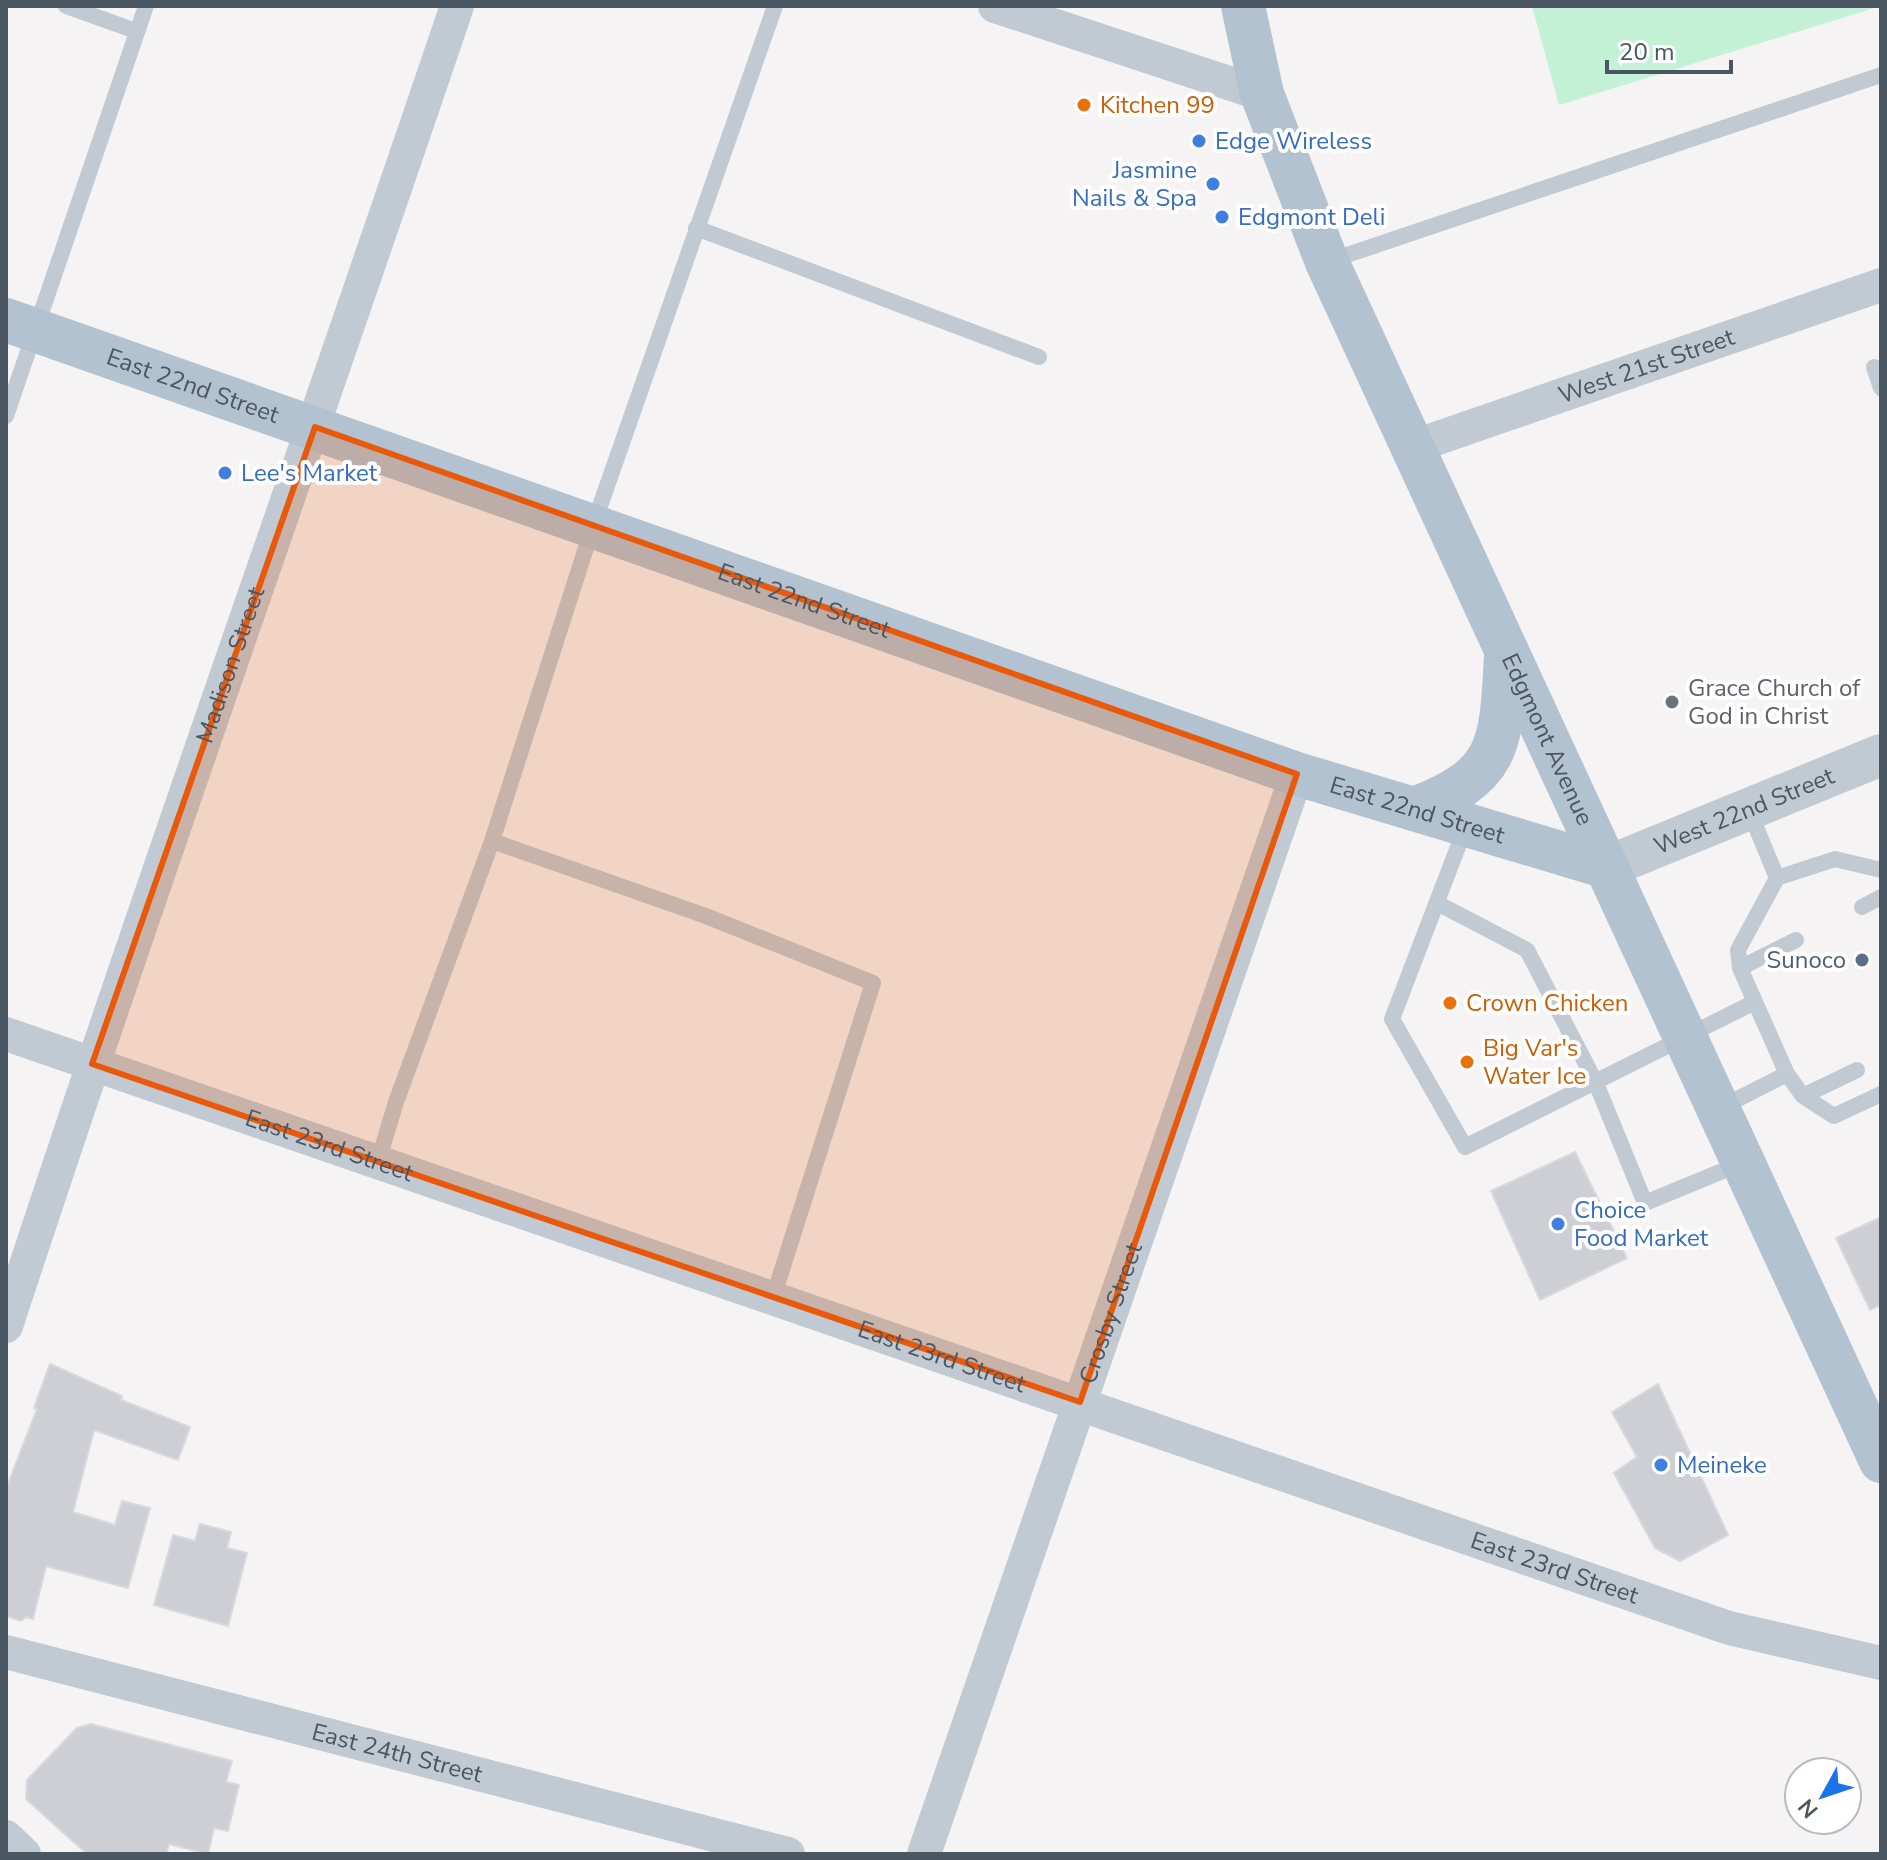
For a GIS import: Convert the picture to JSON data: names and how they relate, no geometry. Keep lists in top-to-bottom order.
{
  "streets": {
    "main road": ["East 22nd Street", "Edgmont Avenue"],
    "street": [
      "West 21st Street",
      "Madison Street",
      "West 22nd Street",
      "East 23rd Street",
      "Crosby Street",
      "East 24th Street"
    ]
  },
  "crossings": [
    ["West 21st Street", "Edgmont Avenue"],
    ["East 22nd Street", "Madison Street"],
    ["East 22nd Street", "Edgmont Avenue"],
    ["East 22nd Street", "West 22nd Street"],
    ["East 22nd Street", "Crosby Street"],
    ["Madison Street", "East 23rd Street"],
    ["Edgmont Avenue", "West 22nd Street"],
    ["East 23rd Street", "Crosby Street"]
  ],
  "places": [
    "Kitchen 99",
    "Edge Wireless",
    "Jasmine Nails & Spa",
    "Edgmont Deli",
    "Lee's Market",
    "Grace Church of God in Christ",
    "Sunoco",
    "Crown Chicken",
    "Big Var's Water Ice",
    "Choice Food Market",
    "Meineke"
  ],
  "scale_bar": "20 m",
  "north": "bottom left"
}
